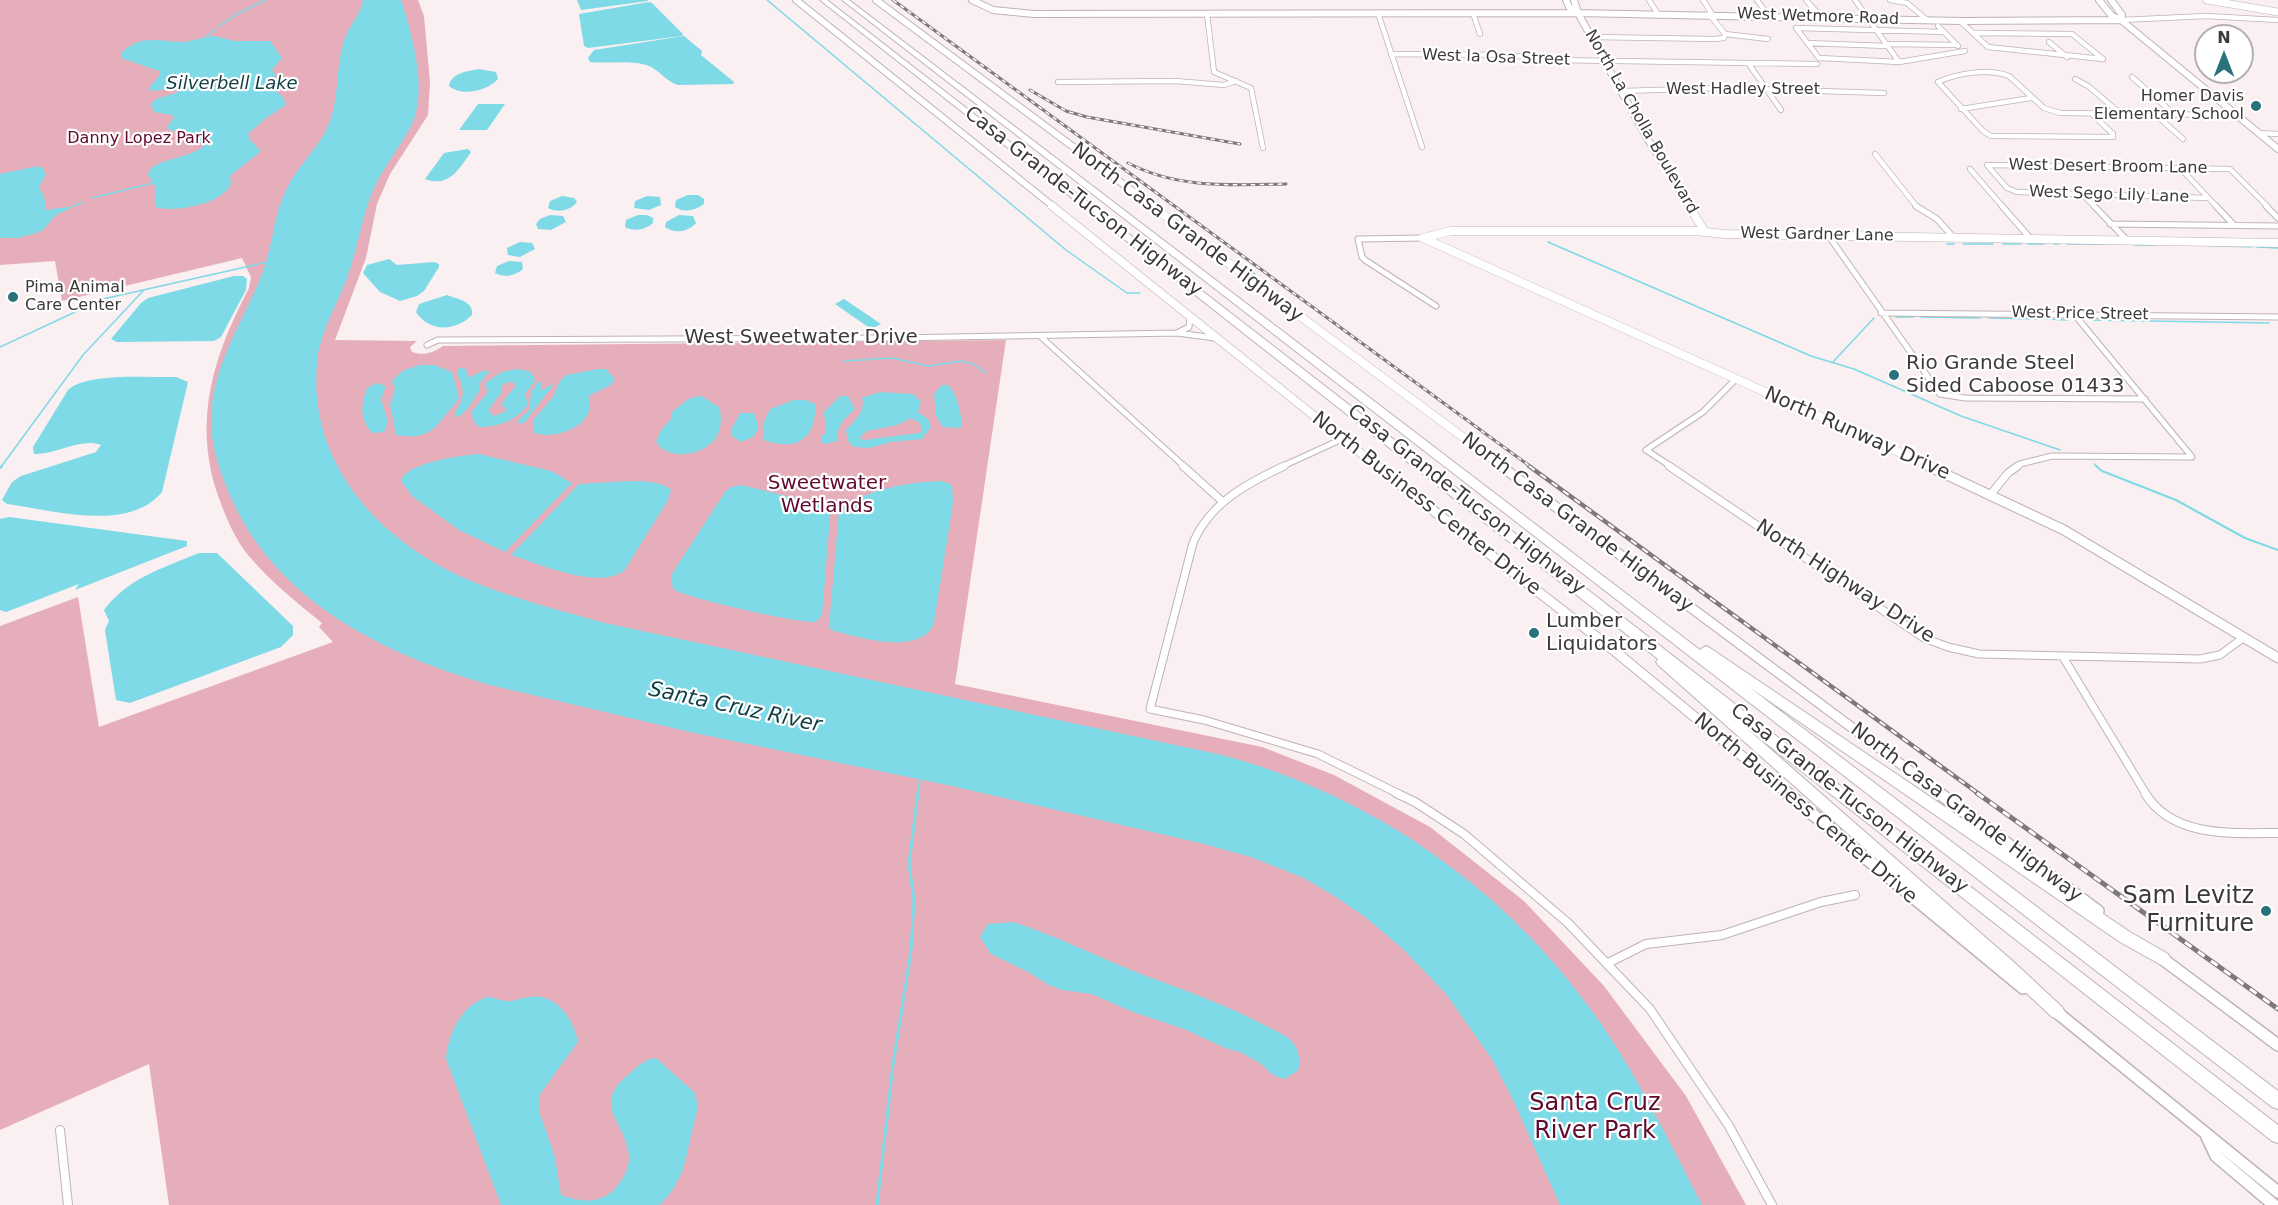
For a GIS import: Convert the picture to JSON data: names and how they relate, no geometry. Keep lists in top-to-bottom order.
{
  "streets": {
    "highway": ["Casa Grande-Tucson Highway"],
    "street": [
      "West Wetmore Road",
      "West la Osa Street",
      "West Hadley Street",
      "North La Cholla Boulevard",
      "West Desert Broom Lane",
      "West Sego Lily Lane",
      "North Casa Grande Highway",
      "West Gardner Lane",
      "West Price Street",
      "West Sweetwater Drive",
      "North Runway Drive",
      "North Business Center Drive",
      "North Highway Drive"
    ]
  },
  "crossings": [
    ["West Wetmore Road", "North La Cholla Boulevard"],
    ["West la Osa Street", "North La Cholla Boulevard"],
    ["West Hadley Street", "North La Cholla Boulevard"],
    ["North La Cholla Boulevard", "West Gardner Lane"],
    ["West Desert Broom Lane", "West Sego Lily Lane"],
    ["West Gardner Lane", "North Runway Drive"],
    ["West Sweetwater Drive", "North Business Center Drive"],
    ["North Runway Drive", "North Highway Drive"]
  ],
  "water": ["Silverbell Lake", "Santa Cruz River"],
  "parks": ["Danny Lopez Park", "Sweetwater Wetlands", "Santa Cruz River Park"],
  "places": [
    "Homer Davis Elementary School",
    "Pima Animal Care Center",
    "Rio Grande Steel Sided Caboose 01433",
    "Lumber Liquidators",
    "Sam Levitz Furniture"
  ],
  "north": "top"
}
